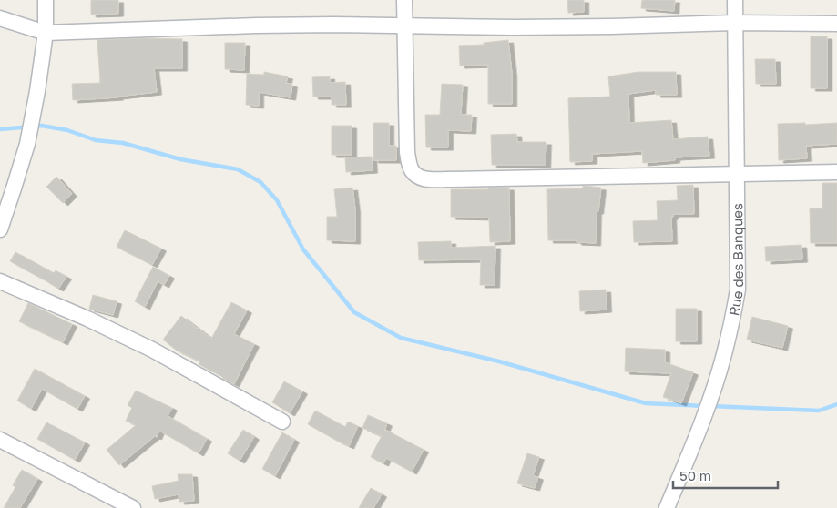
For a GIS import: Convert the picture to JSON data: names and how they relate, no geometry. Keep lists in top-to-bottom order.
{
  "streets": {
    "street": ["Rue des Banques"]
  },
  "scale_bar": "50 m"
}
